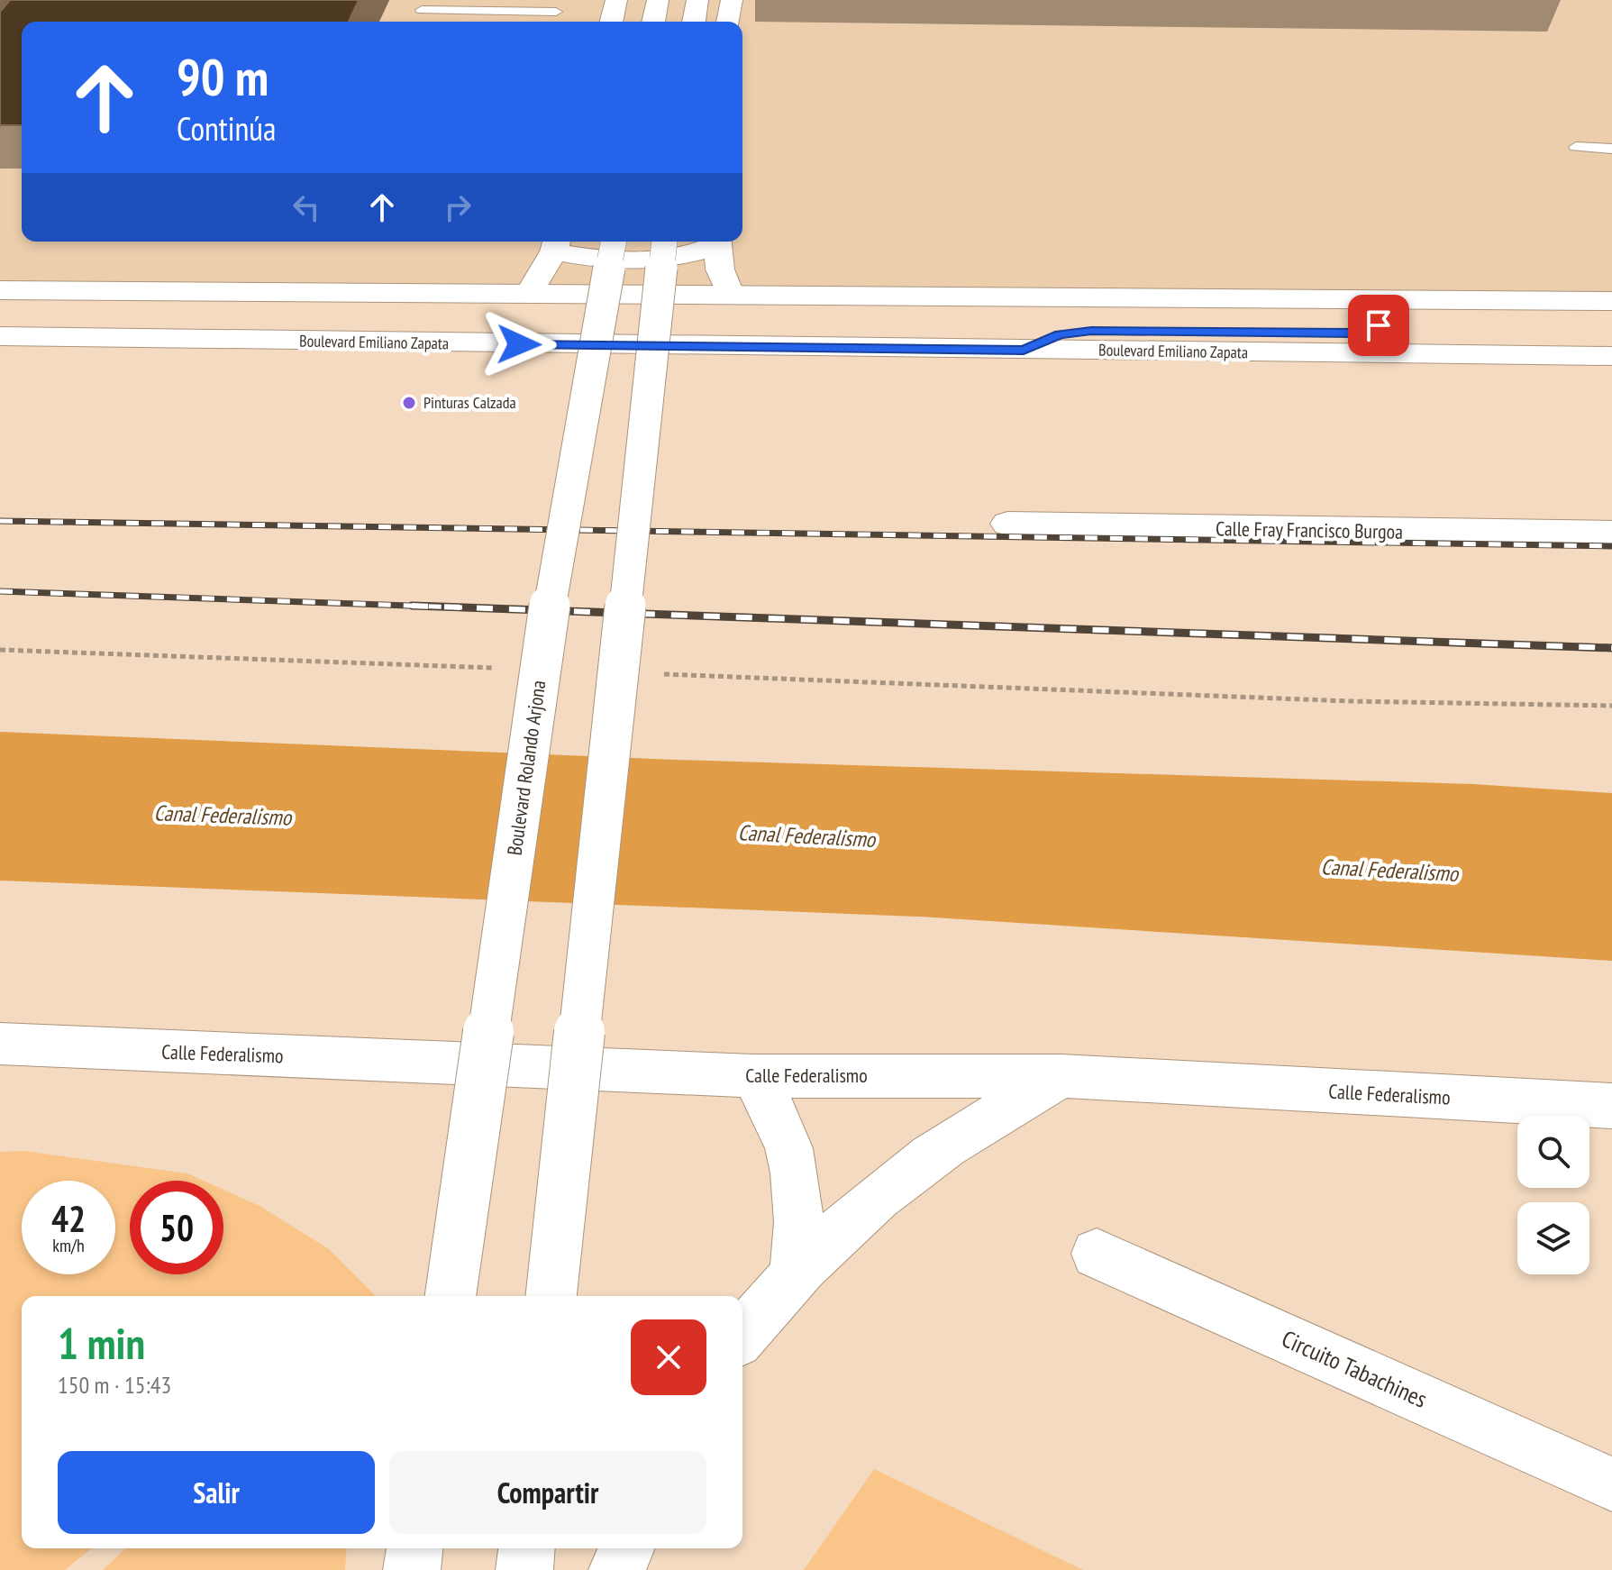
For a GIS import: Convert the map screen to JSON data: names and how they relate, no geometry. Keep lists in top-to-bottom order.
{
  "streets": {
    "main road": [
      "Boulevard Emiliano Zapata",
      "Calle Fray Francisco Burgoa",
      "Boulevard Rolando Arjona",
      "Calle Federalismo",
      "Circuito Tabachines"
    ]
  },
  "water": ["Canal Federalismo"],
  "places": ["Pinturas Calzada"],
  "page": {
    "turn": ["90 m", "Continúa"],
    "speed": "42 km/h",
    "limit": "50",
    "heading": ["1 min", "150 m · 15:43"],
    "buttons": ["Salir", "Compartir"]
  }
}
